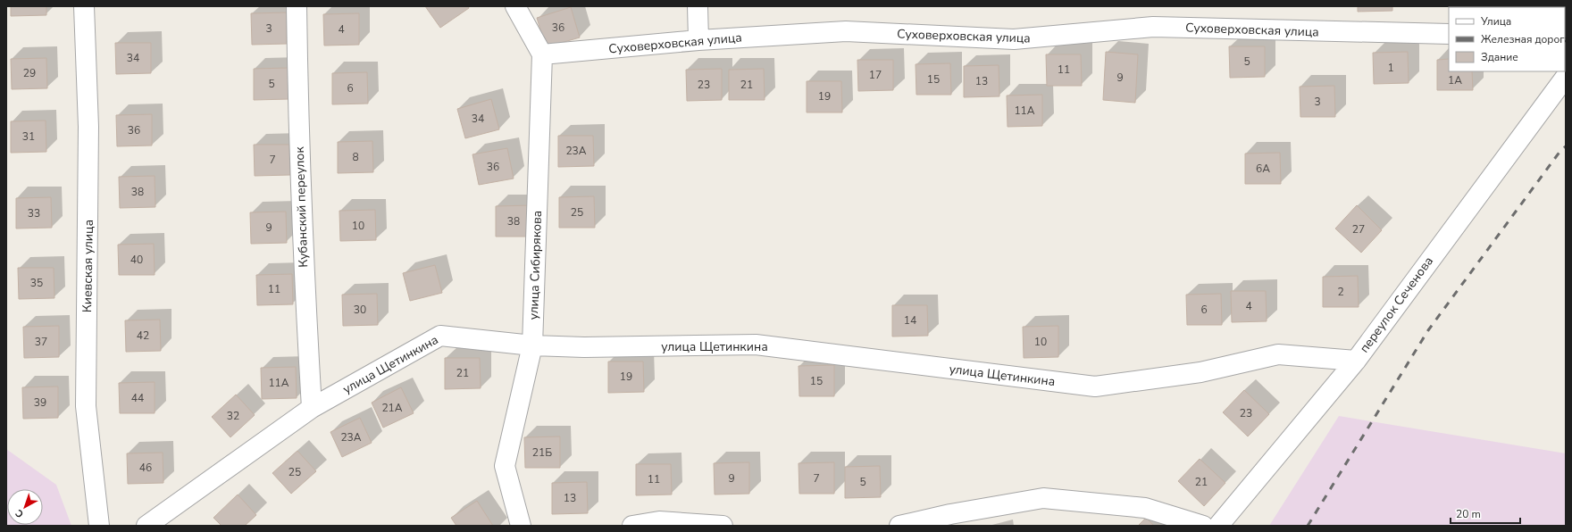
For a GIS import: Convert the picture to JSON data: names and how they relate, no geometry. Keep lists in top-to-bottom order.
{
  "streets": {
    "street": [
      "Суховерховская улица",
      "Кубанский переулок",
      "улица Сибирякова",
      "Киевская улица",
      "переулок Сеченова",
      "улица Щетинкина"
    ]
  },
  "crossings": [
    ["Суховерховская улица", "улица Сибирякова"],
    ["Кубанский переулок", "улица Щетинкина"],
    ["улица Сибирякова", "улица Щетинкина"],
    ["переулок Сеченова", "улица Щетинкина"]
  ],
  "house_numbers": [
    "36",
    "3",
    "4",
    "34",
    "5",
    "1",
    "11",
    "29",
    "17",
    "9",
    "15",
    "1А",
    "13",
    "5",
    "23",
    "21",
    "6",
    "19",
    "3",
    "11А",
    "34",
    "36",
    "31",
    "23А",
    "8",
    "7",
    "36",
    "6А",
    "38",
    "25",
    "33",
    "38",
    "10",
    "9",
    "27",
    "40",
    "35",
    "11",
    "2",
    "4",
    "30",
    "6",
    "14",
    "42",
    "37",
    "10",
    "21",
    "19",
    "15",
    "11А",
    "44",
    "39",
    "21А",
    "23",
    "32",
    "23А",
    "21Б",
    "46",
    "25",
    "9",
    "7",
    "11",
    "5",
    "21",
    "13"
  ],
  "legend": ["Улица", "Железная дорога", "Здание"],
  "scale_bar": "20 m",
  "north": "bottom left"
}
